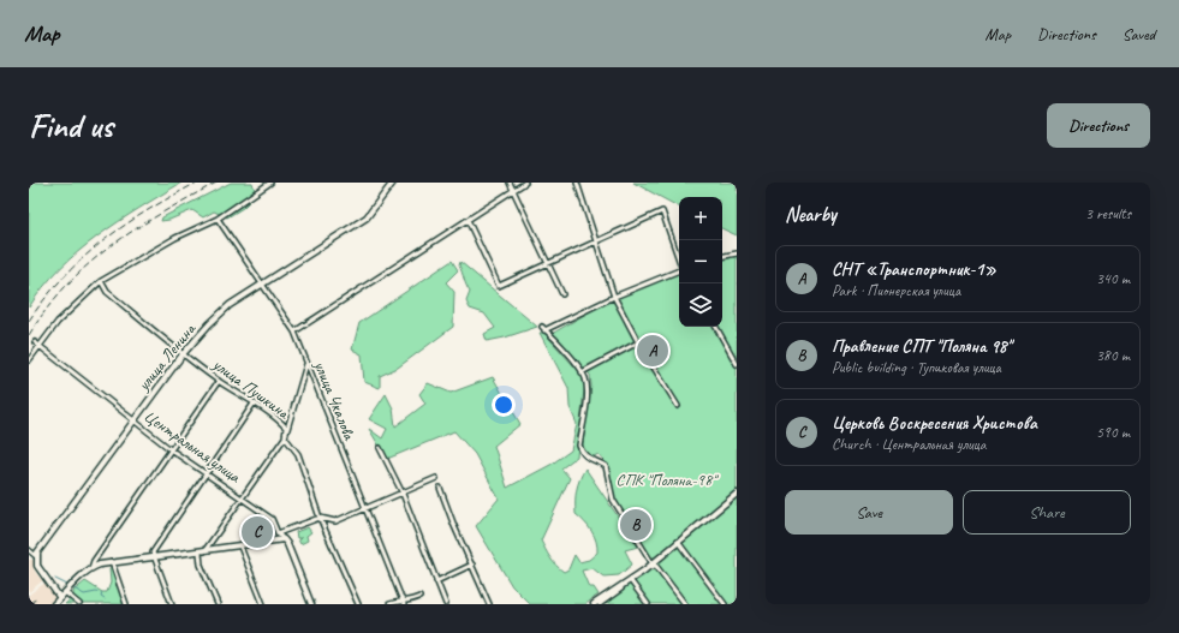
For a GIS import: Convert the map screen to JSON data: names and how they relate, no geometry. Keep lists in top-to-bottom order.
{
  "streets": {
    "street": [
      "улица Ленина",
      "улица Пушкина",
      "улица Чкалова",
      "Центральная улица"
    ]
  },
  "crossings": [
    ["улица Ленина", "улица Пушкина"],
    ["улица Ленина", "улица Чкалова"],
    ["улица Ленина", "Центральная улица"]
  ],
  "parks": ["СПК \"Поляна-98\""],
  "page": {
    "header": "Map",
    "nav": ["Map", "Directions", "Saved"],
    "buttons": [
      "Directions",
      ["Save", "Share"]
    ],
    "title": "Find us",
    "heading": ["Nearby", "3 results"],
    "map_buttons": ["+", "−"],
    "list": [
      {
        "mark": "A",
        "name": "СНТ «Транспортник-1»",
        "note": "Park · Пионерская улица",
        "value": "340 m"
      },
      {
        "mark": "B",
        "name": "Правление СПТ \"Поляна 98\"",
        "note": "Public building · Тупиковая улица",
        "value": "380 m"
      },
      {
        "mark": "C",
        "name": "Церковь Воскресения Христова",
        "note": "Church · Центральная улица",
        "value": "590 m"
      }
    ],
    "pins": ["A", "B", "C"]
  }
}
